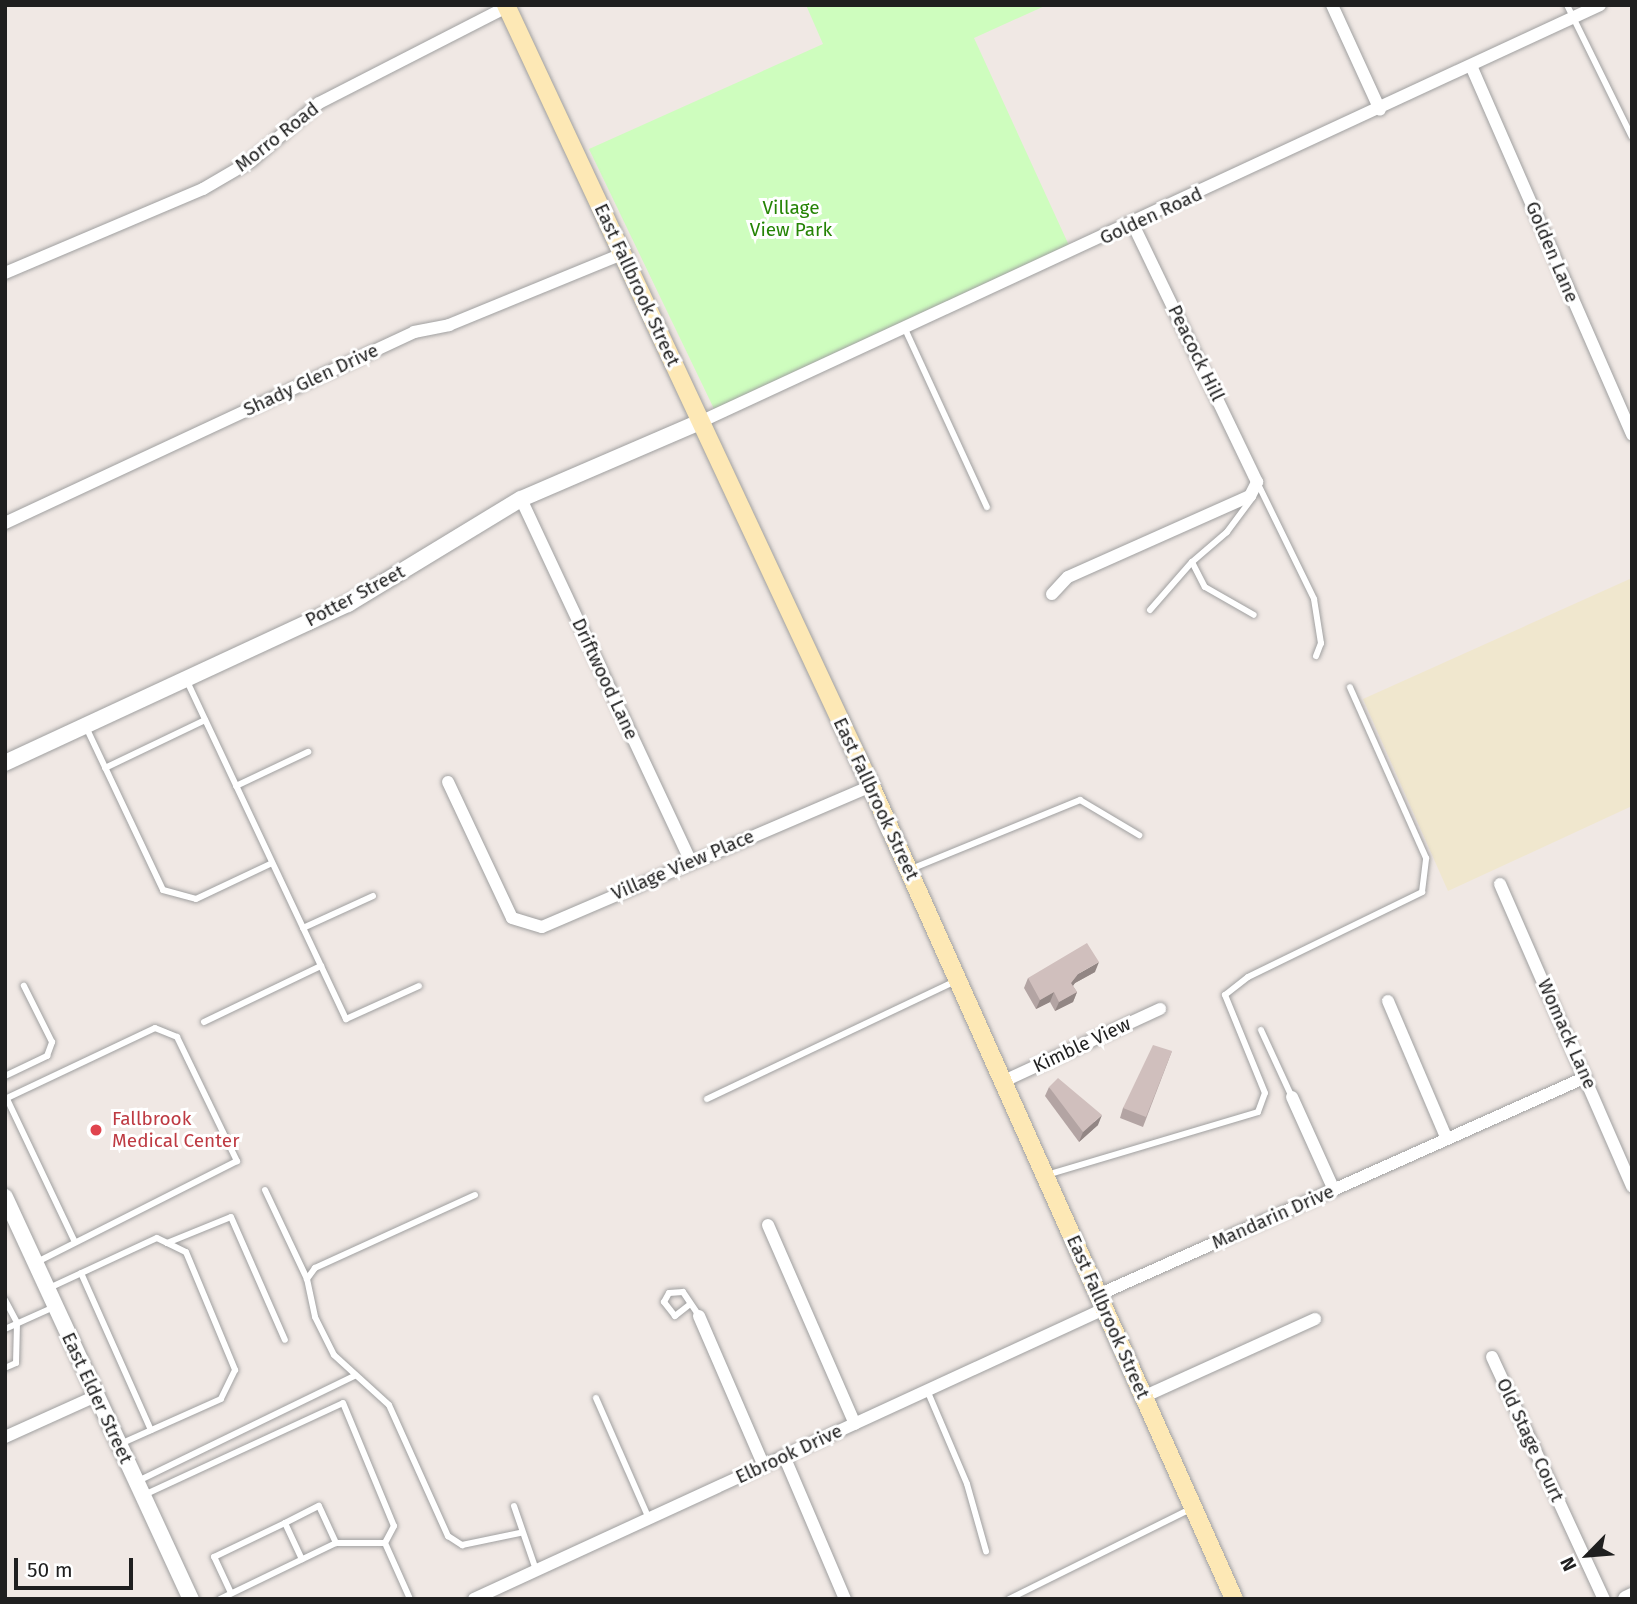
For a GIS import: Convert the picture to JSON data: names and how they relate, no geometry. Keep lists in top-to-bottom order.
{
  "streets": {
    "main road": ["East Fallbrook Street"],
    "street": [
      "Morro Road",
      "Golden Road",
      "Golden Lane",
      "Peacock Hill",
      "Shady Glen Drive",
      "Potter Street",
      "Driftwood Lane",
      "Village View Place",
      "Womack Lane",
      "Kimble View",
      "Mandarin Drive",
      "East Elder Street",
      "Old Stage Court",
      "Elbrook Drive"
    ]
  },
  "crossings": [
    ["Morro Road", "East Fallbrook Street"],
    ["Golden Road", "Golden Lane"],
    ["Golden Road", "East Fallbrook Street"],
    ["Golden Road", "Peacock Hill"],
    ["Golden Road", "Potter Street"],
    ["East Fallbrook Street", "Shady Glen Drive"],
    ["East Fallbrook Street", "Potter Street"],
    ["East Fallbrook Street", "Village View Place"],
    ["East Fallbrook Street", "Kimble View"],
    ["East Fallbrook Street", "Mandarin Drive"],
    ["East Fallbrook Street", "Elbrook Drive"],
    ["Potter Street", "Driftwood Lane"],
    ["Driftwood Lane", "Village View Place"],
    ["Womack Lane", "Mandarin Drive"],
    ["Mandarin Drive", "Elbrook Drive"]
  ],
  "parks": ["Village View Park"],
  "places": ["Fallbrook Medical Center"],
  "scale_bar": "50 m",
  "north": "bottom left"
}
